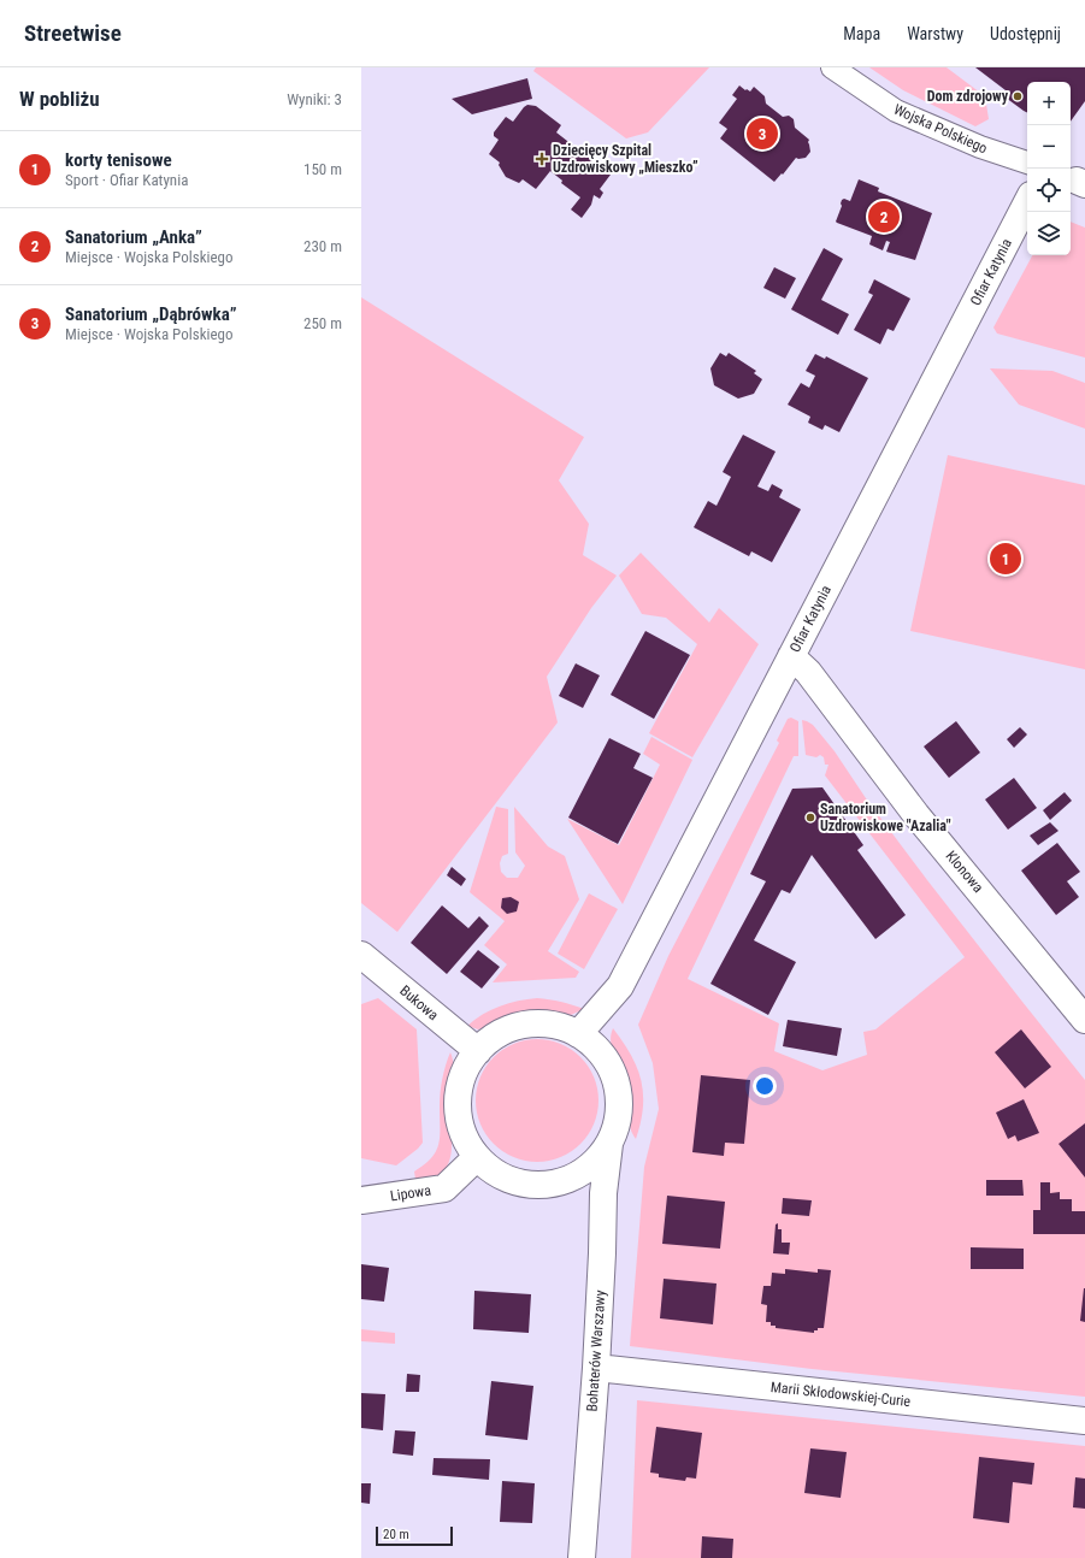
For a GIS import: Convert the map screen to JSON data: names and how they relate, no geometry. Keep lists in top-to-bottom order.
{
  "streets": {
    "street": [
      "Wojska Polskiego",
      "Ofiar Katynia",
      "Klonowa",
      "Bukowa",
      "Lipowa",
      "Bohaterów Warszawy",
      "Marii Skłodowskiej-Curie"
    ]
  },
  "crossings": [
    ["Ofiar Katynia", "Klonowa"],
    ["Ofiar Katynia", "Bukowa"],
    ["Ofiar Katynia", "Lipowa"],
    ["Ofiar Katynia", "Bohaterów Warszawy"],
    ["Bukowa", "Lipowa"],
    ["Bukowa", "Bohaterów Warszawy"],
    ["Lipowa", "Bohaterów Warszawy"],
    ["Bohaterów Warszawy", "Marii Skłodowskiej-Curie"]
  ],
  "places": {
    "other": ["Dom zdrojowy", "Sanatorium Uzdrowiskowe \"Azalia\""],
    "health": ["Dziecięcy Szpital Uzdrowiskowy „Mieszko”"]
  },
  "scale_bar": "20 m",
  "page": {
    "header": "Streetwise",
    "nav": ["Mapa", "Warstwy", "Udostępnij"],
    "heading": ["W pobliżu", "Wyniki: 3"],
    "map_buttons": ["+", "−"],
    "pins": ["3", "2", "1"],
    "list": [
      {
        "mark": "1",
        "name": "korty tenisowe",
        "note": "Sport · Ofiar Katynia",
        "value": "150 m"
      },
      {
        "mark": "2",
        "name": "Sanatorium „Anka”",
        "note": "Miejsce · Wojska Polskiego",
        "value": "230 m"
      },
      {
        "mark": "3",
        "name": "Sanatorium „Dąbrówka”",
        "note": "Miejsce · Wojska Polskiego",
        "value": "250 m"
      }
    ],
    "scale": "20 m"
  }
}
